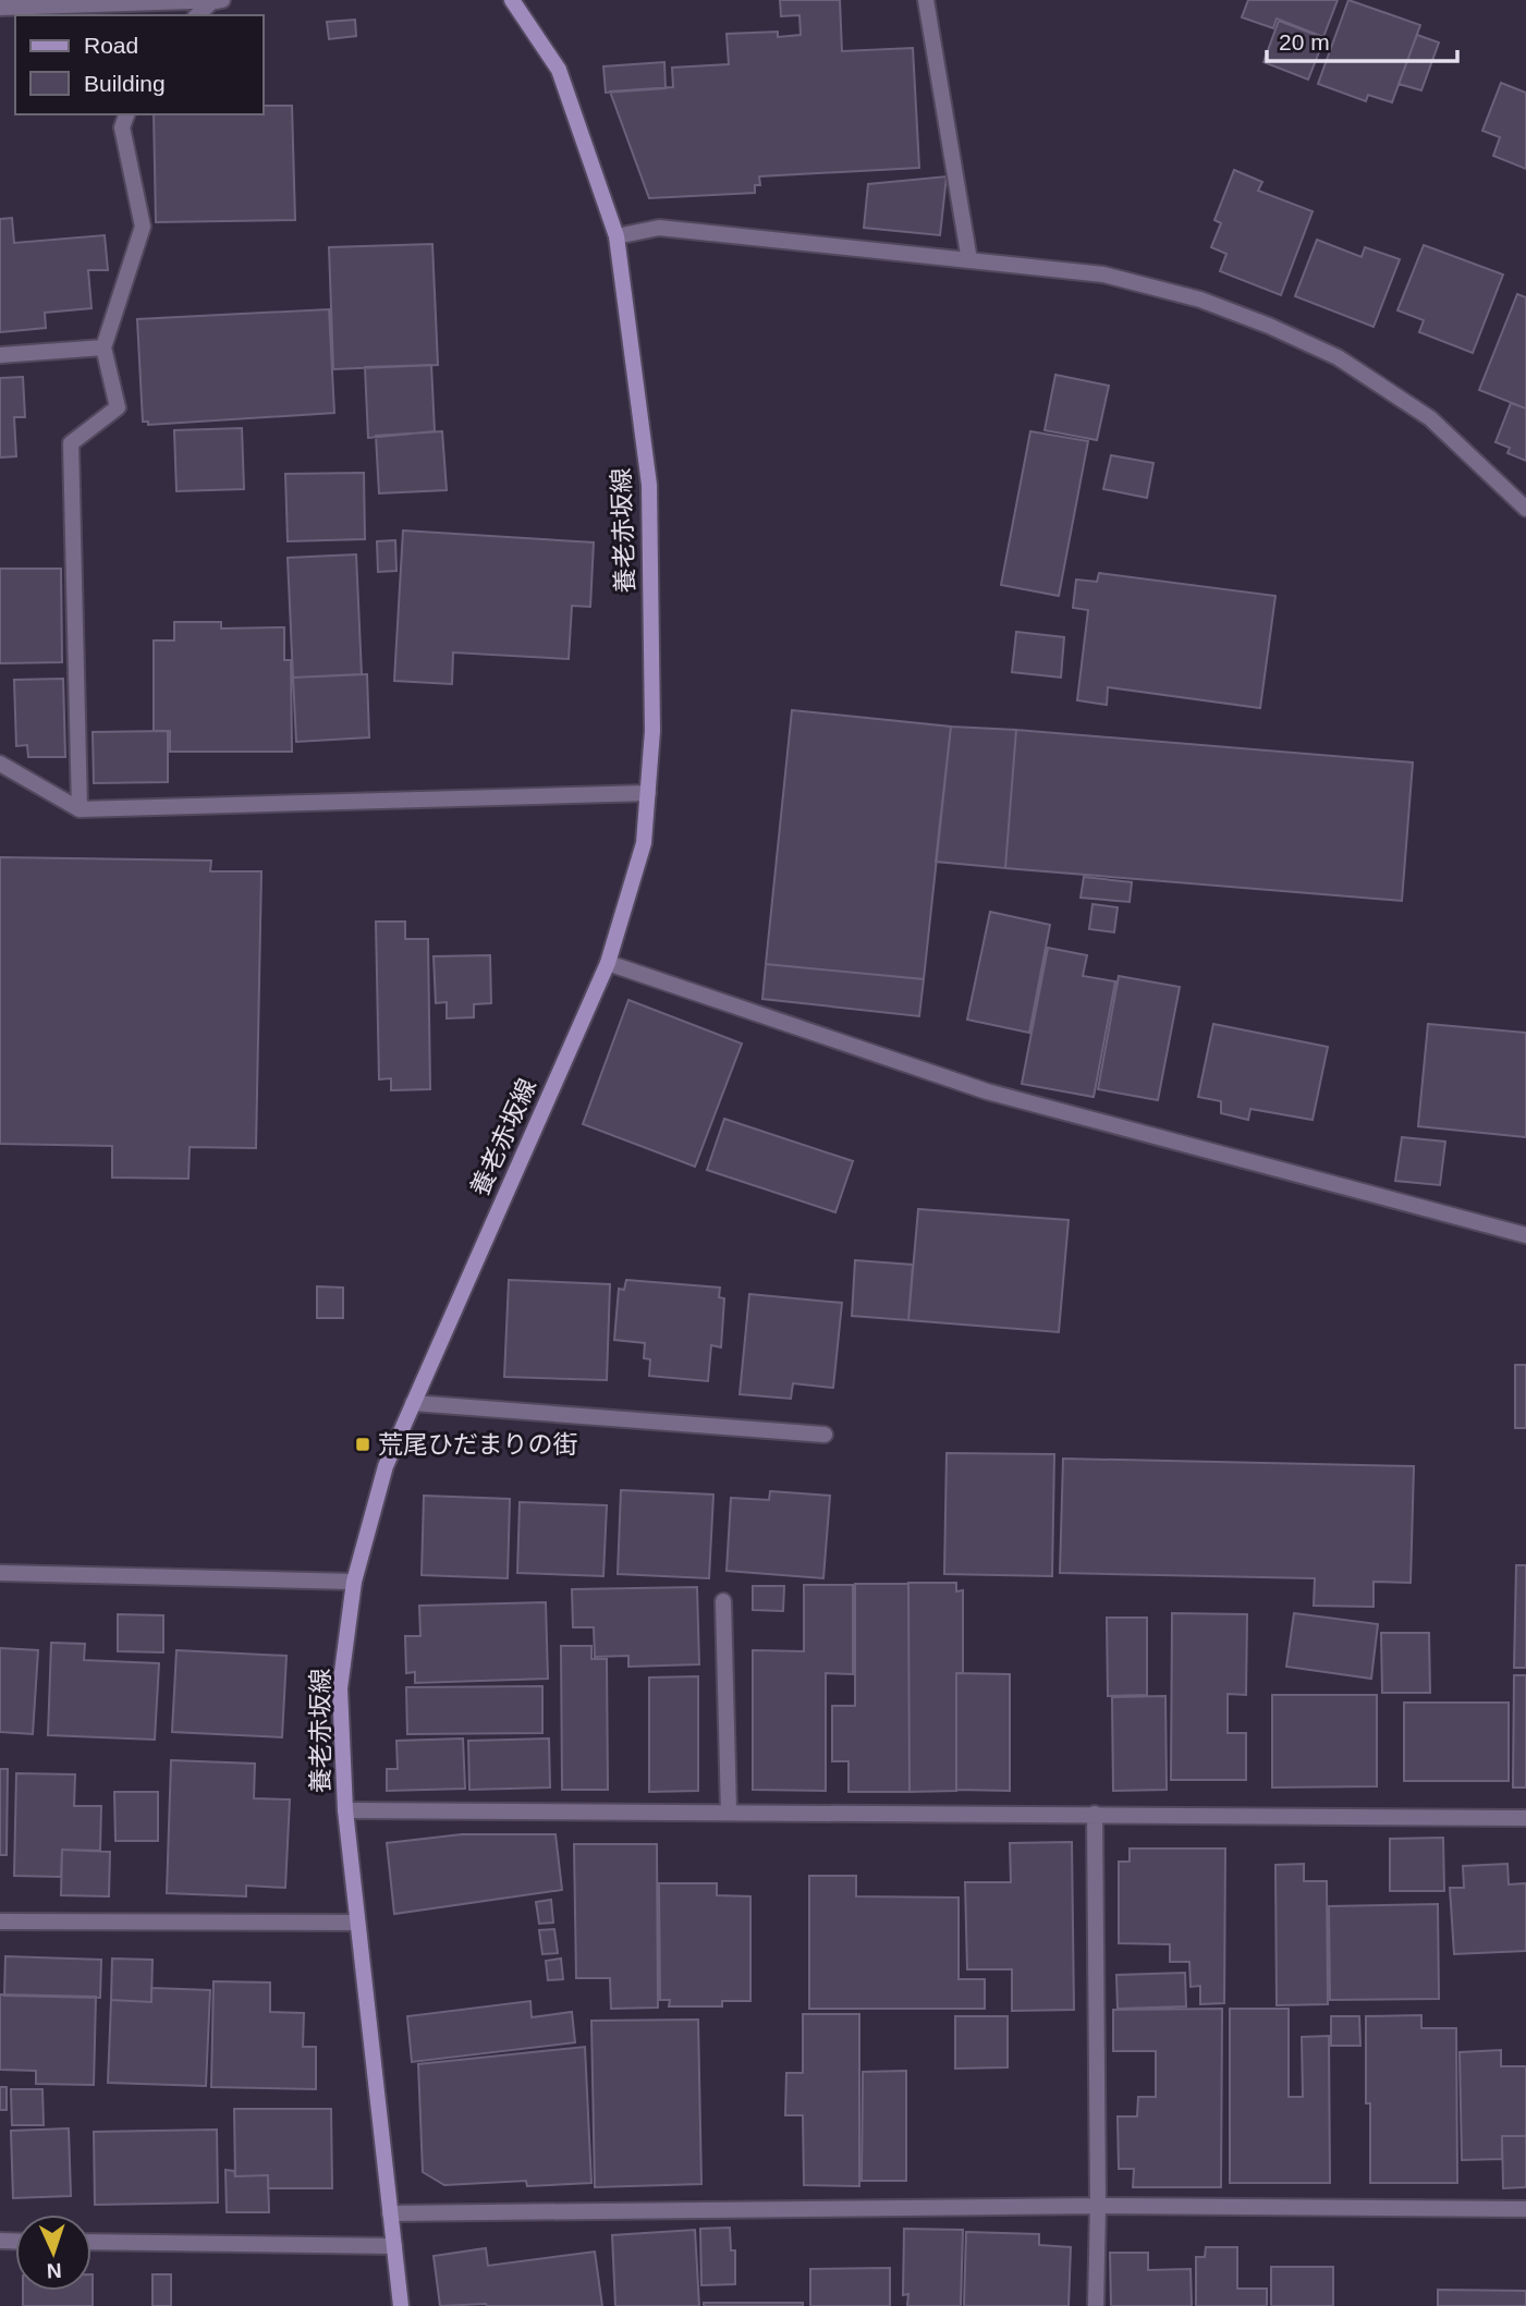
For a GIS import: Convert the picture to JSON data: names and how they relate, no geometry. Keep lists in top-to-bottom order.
{
  "streets": {
    "main road": ["養老赤坂線"]
  },
  "places": {
    "transit": ["荒尾ひだまりの街"]
  },
  "legend": ["Road", "Building"],
  "scale_bar": "20 m",
  "north": "bottom"
}
